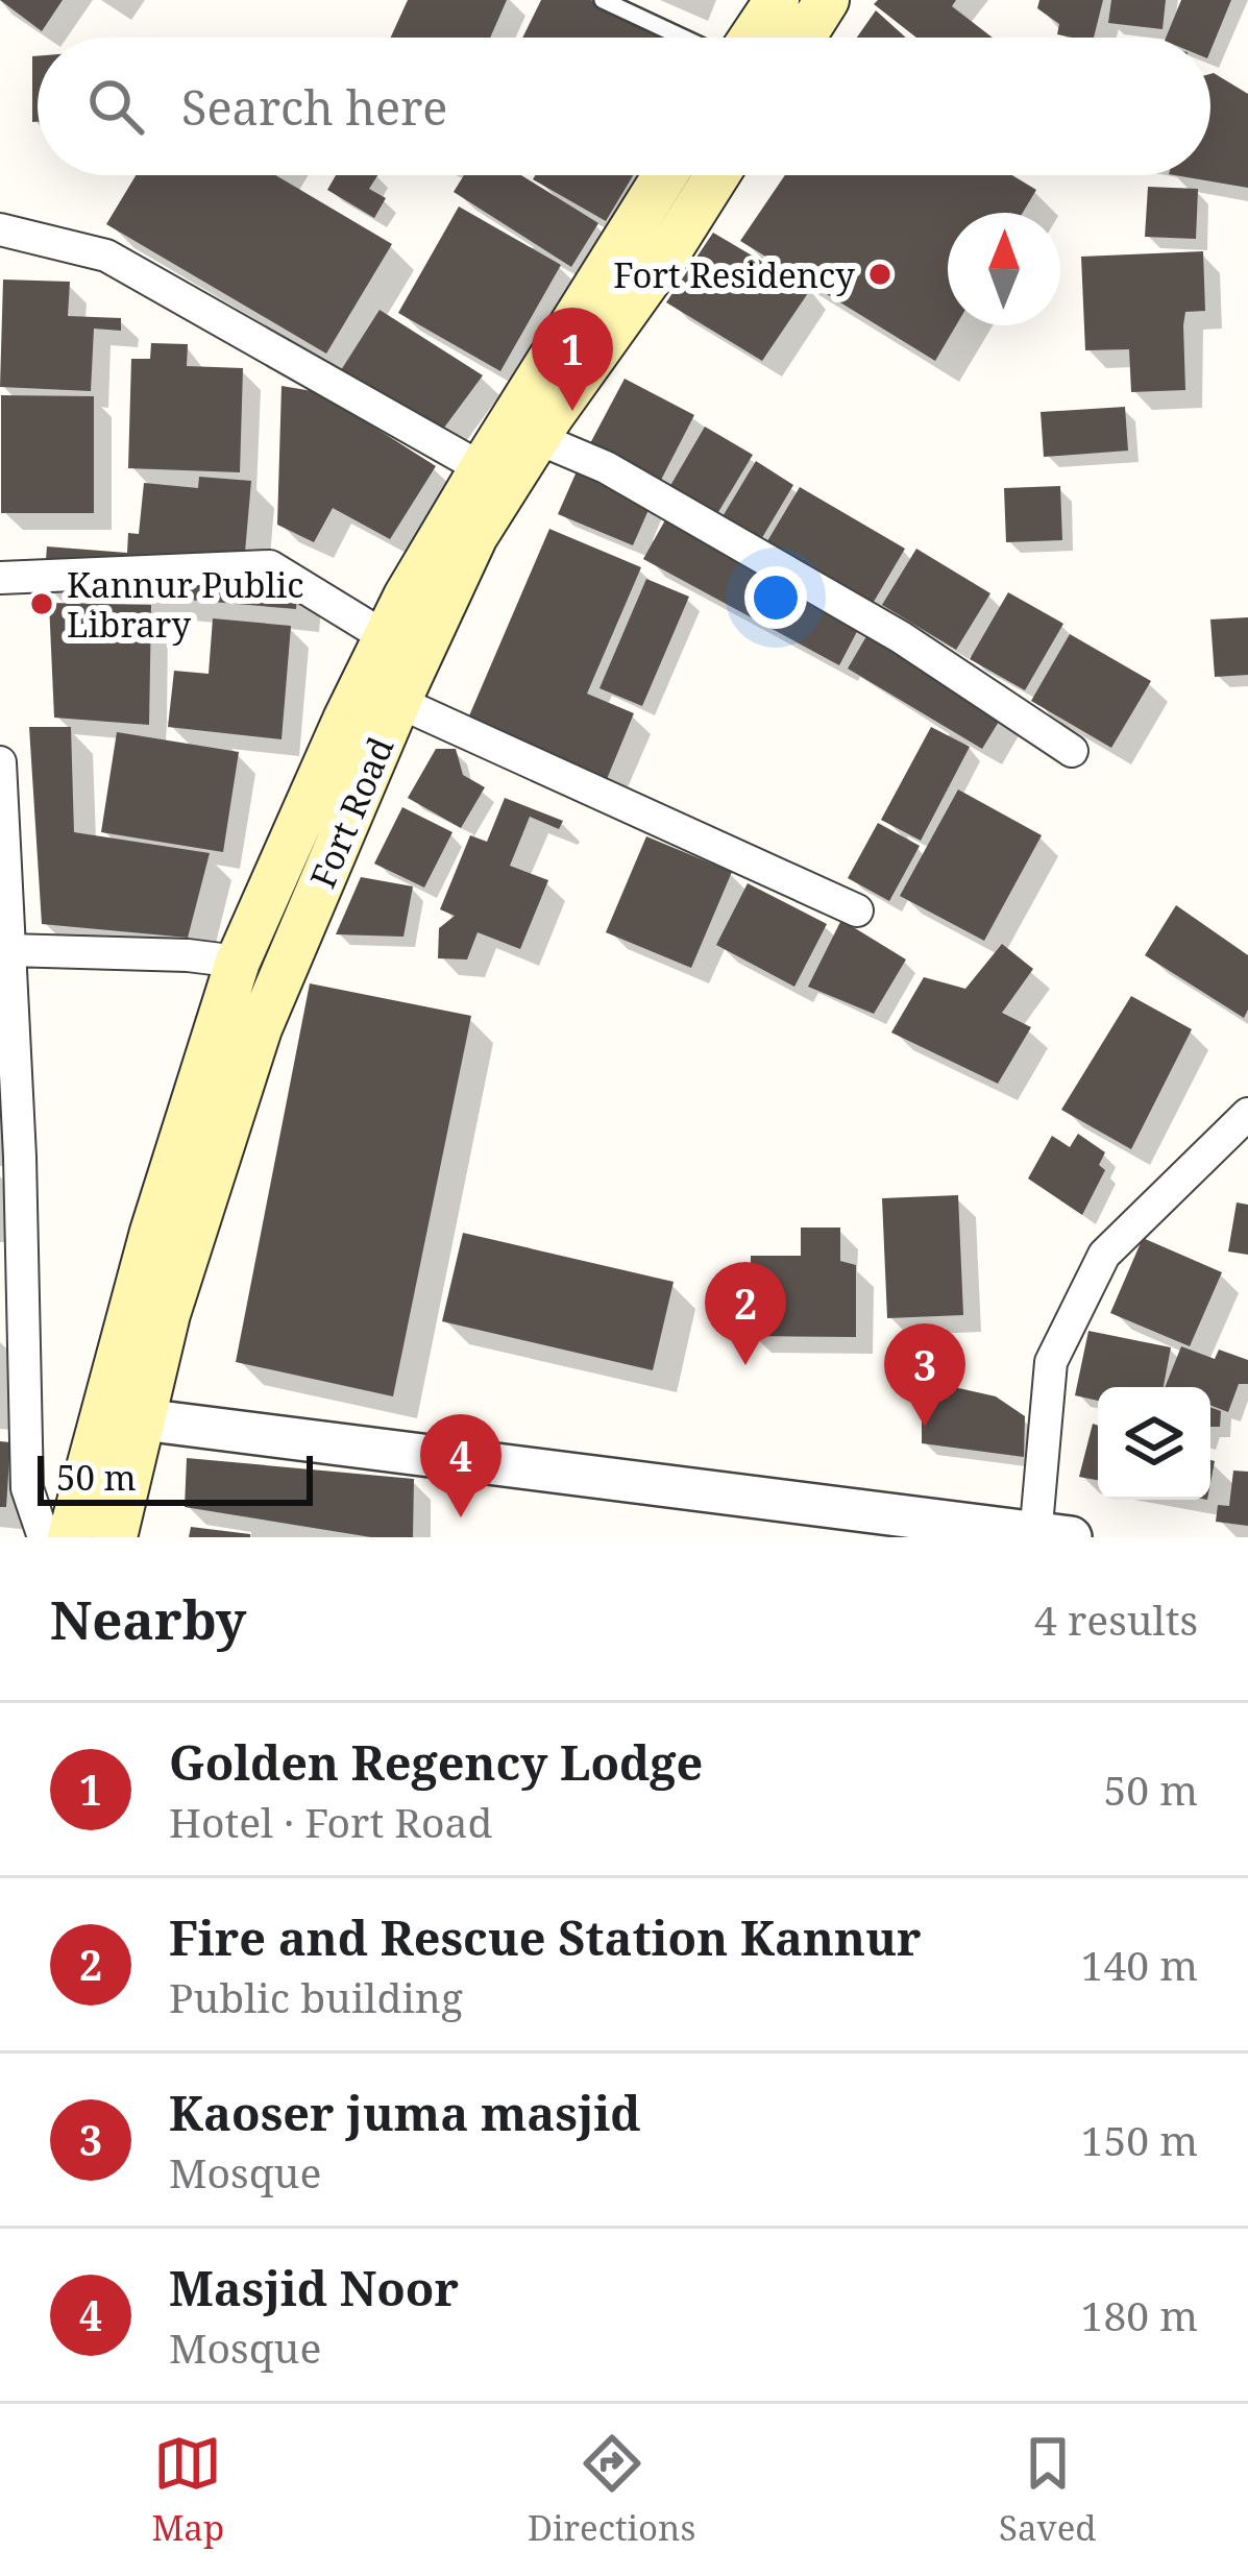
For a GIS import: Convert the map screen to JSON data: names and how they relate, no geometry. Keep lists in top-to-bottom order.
{
  "streets": {
    "main road": ["Fort Road"]
  },
  "places": ["Fort Residency", "Kannur Public Library"],
  "scale_bar": "50 m",
  "north": "top",
  "page": {
    "search": "Search here",
    "pins": [
      "1",
      "2",
      "3",
      "4"
    ],
    "scale": "50 m",
    "heading": ["Nearby", "4 results"],
    "list": [
      {
        "mark": "1",
        "name": "Golden Regency Lodge",
        "note": "Hotel · Fort Road",
        "value": "50 m"
      },
      {
        "mark": "2",
        "name": "Fire and Rescue Station Kannur",
        "note": "Public building",
        "value": "140 m"
      },
      {
        "mark": "3",
        "name": "Kaoser juma masjid",
        "note": "Mosque",
        "value": "150 m"
      },
      {
        "mark": "4",
        "name": "Masjid Noor",
        "note": "Mosque",
        "value": "180 m"
      }
    ],
    "nav": ["Map", "Directions", "Saved"]
  }
}
